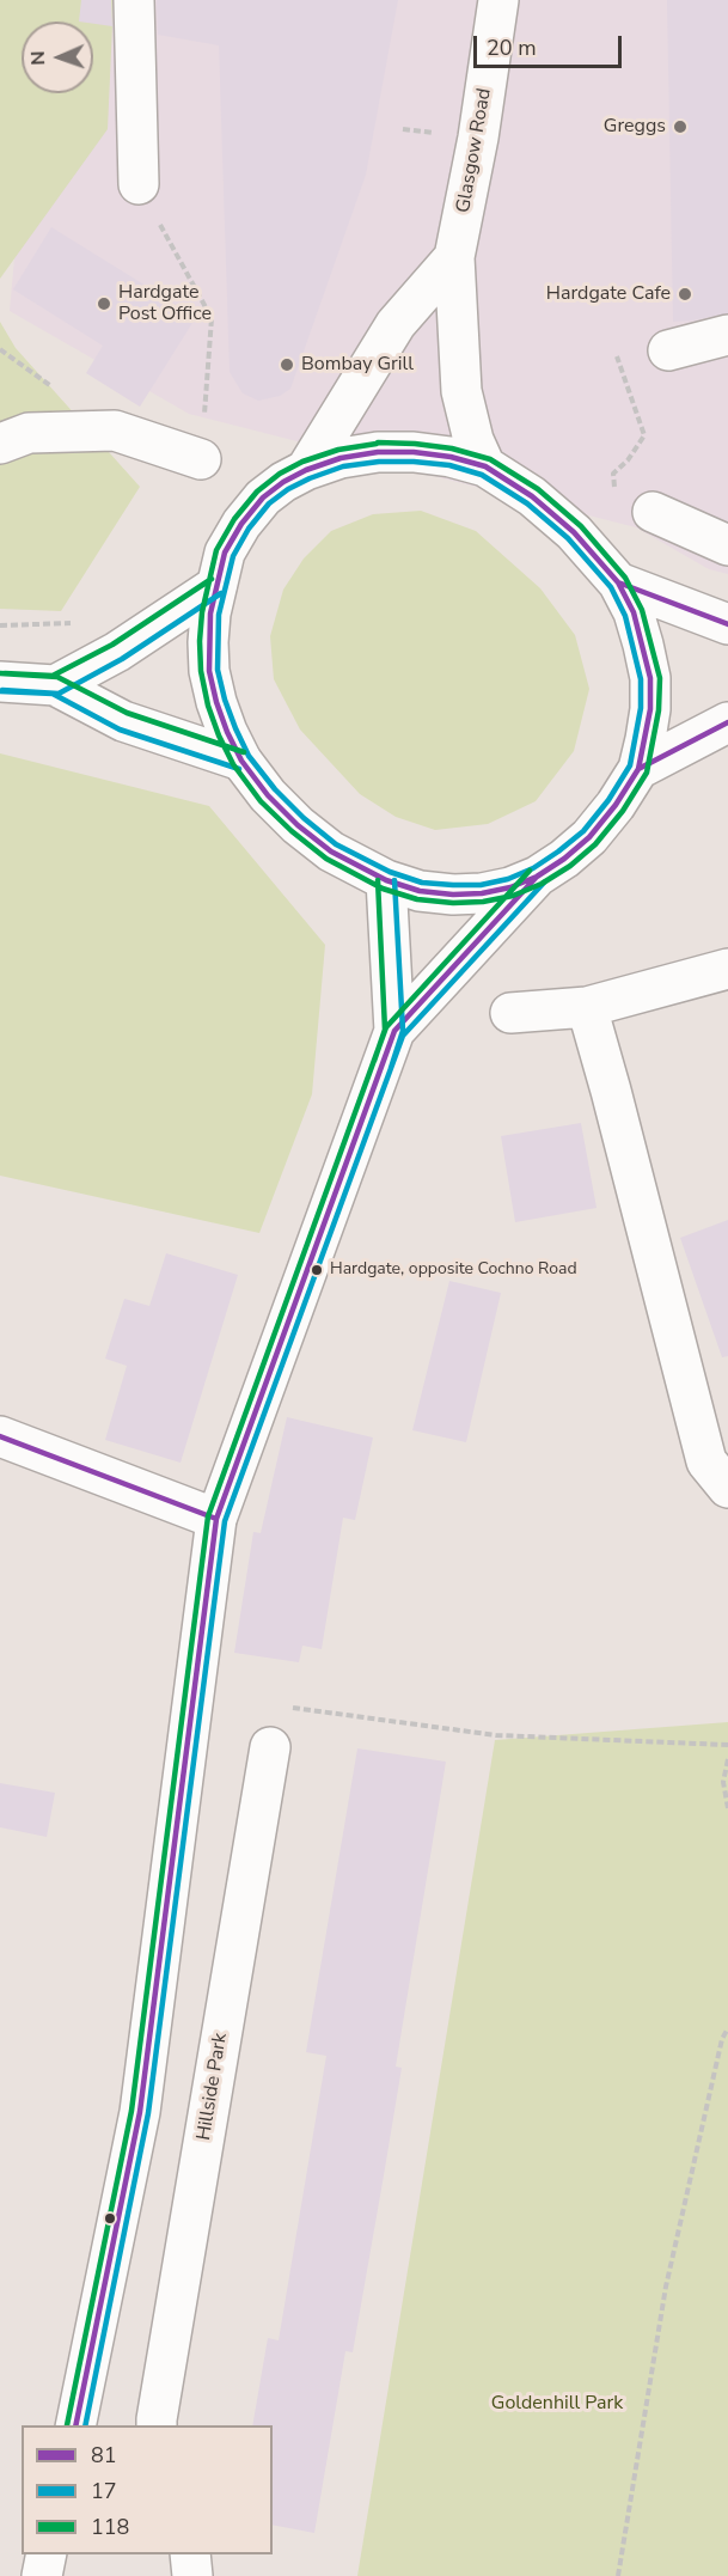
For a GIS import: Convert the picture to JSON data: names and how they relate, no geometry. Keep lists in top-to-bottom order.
{
  "streets": {
    "main road": ["Glasgow Road", "Hillside Park"]
  },
  "parks": ["Goldenhill Park"],
  "places": [
    "Greggs",
    "Hardgate Cafe",
    "Hardgate Post Office",
    "Bombay Grill",
    "Hardgate, opposite Cochno Road"
  ],
  "lines": ["transit line 118", "transit line 81", "transit line 17"],
  "legend": ["81", "17", "118"],
  "scale_bar": "20 m",
  "north": "left"
}
